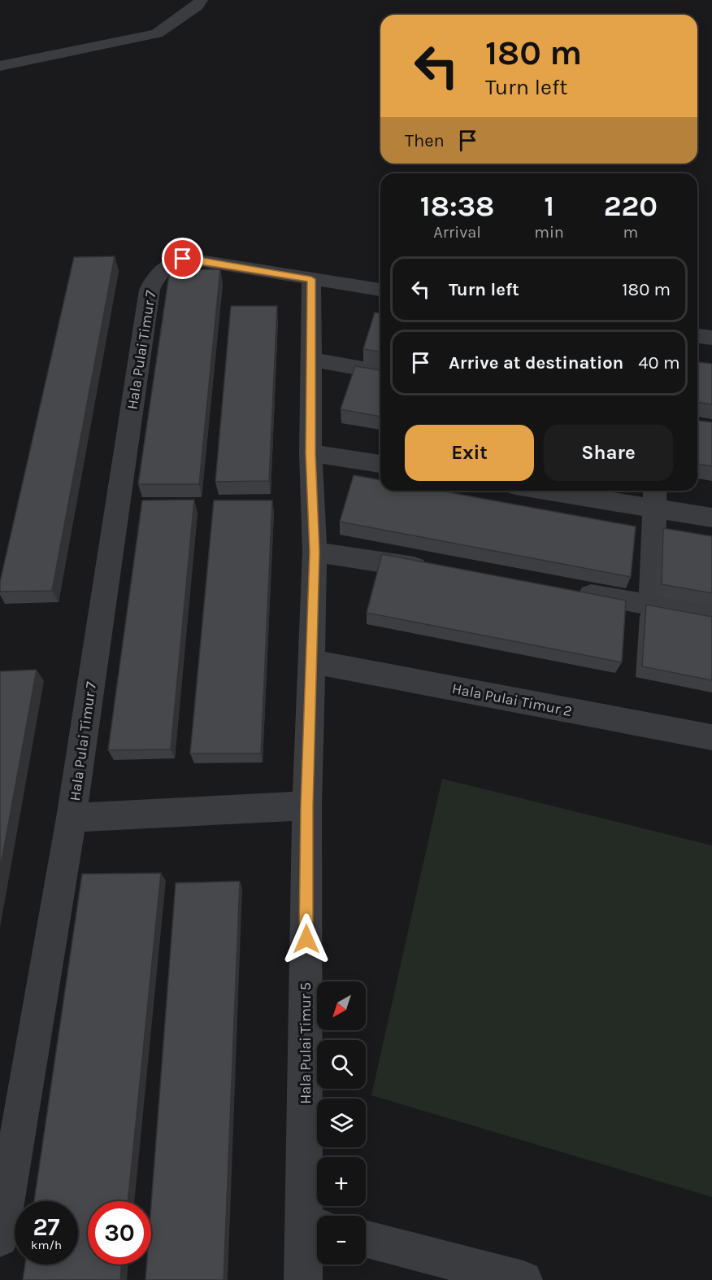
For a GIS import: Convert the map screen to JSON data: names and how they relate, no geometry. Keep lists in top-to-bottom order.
{
  "streets": {
    "street": ["Hala Pulai Timur 7", "Hala Pulai Timur 2", "Hala Pulai Timur 5"]
  },
  "crossings": [
    ["Hala Pulai Timur 7", "Hala Pulai Timur 5"],
    ["Hala Pulai Timur 2", "Hala Pulai Timur 5"]
  ],
  "north": "bottom left",
  "page": {
    "turn": ["180 m", "Turn left"],
    "then": "Then",
    "eta": [
      "18:38",
      "Arrival",
      "1",
      "min",
      "220",
      "m"
    ],
    "list": [
      {
        "name": "Turn left",
        "value": "180 m"
      },
      {
        "name": "Arrive at destination",
        "value": "40 m"
      }
    ],
    "buttons": ["Exit", "Share"],
    "map_buttons": ["+", "−"],
    "speed": "27 km/h",
    "limit": "30"
  }
}
